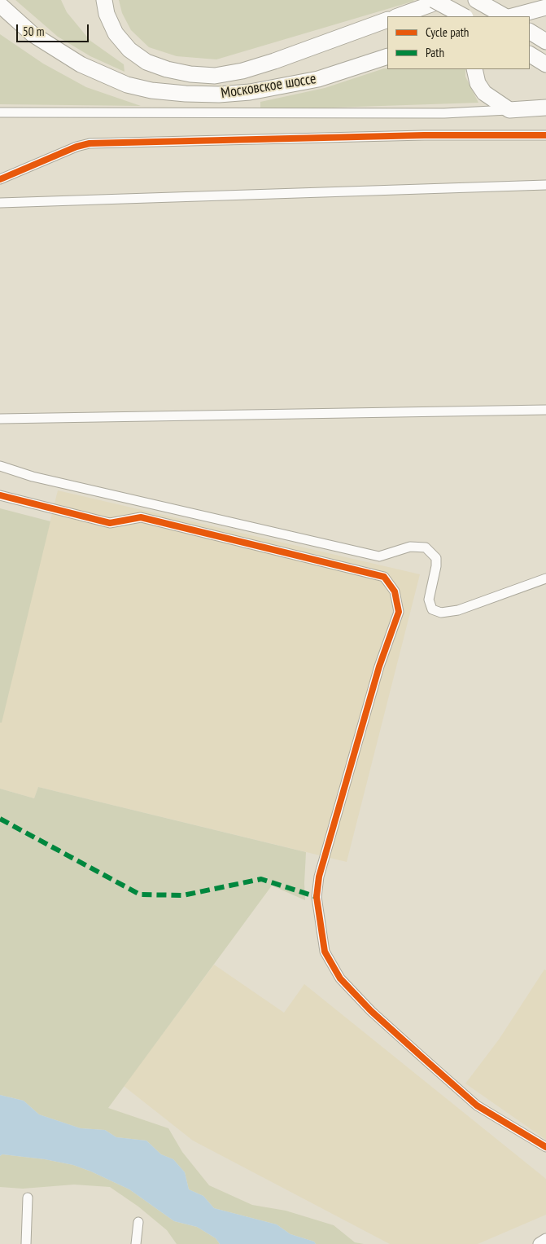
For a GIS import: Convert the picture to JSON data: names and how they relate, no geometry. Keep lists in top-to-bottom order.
{
  "streets": {
    "main road": ["Московское шоссе"]
  },
  "legend": ["Cycle path", "Path"],
  "scale_bar": "50 m"
}
